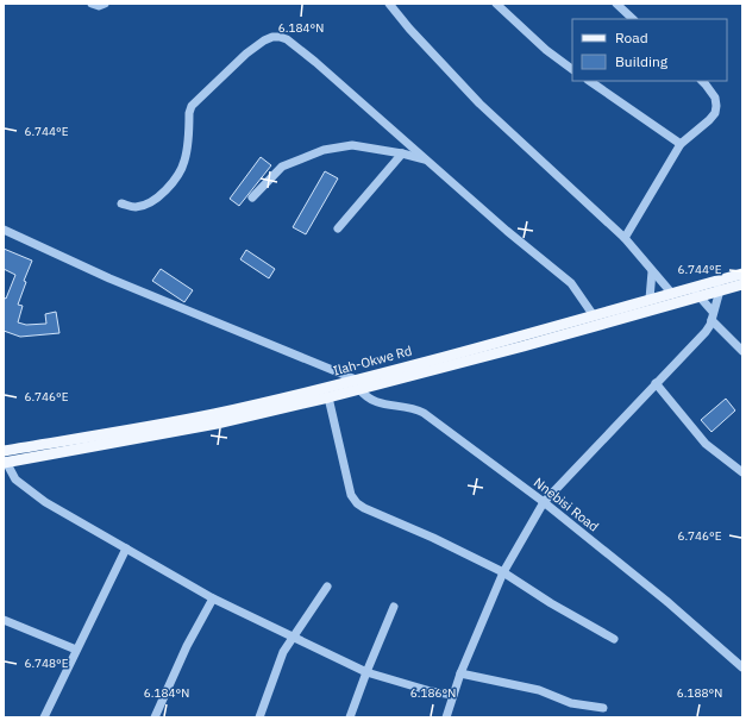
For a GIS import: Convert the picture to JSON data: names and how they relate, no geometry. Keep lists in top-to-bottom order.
{
  "streets": {
    "main road": ["Ilah-Okwe Rd"],
    "street": ["Nnebisi Road"]
  },
  "crossings": [
    ["Ilah-Okwe Rd", "Nnebisi Road"]
  ],
  "legend": ["Road", "Building"],
  "coordinates": [
    "6.184°N",
    "6.744°E",
    "6.746°E",
    "6.748°E",
    "6.186°N",
    "6.188°N"
  ]
}
